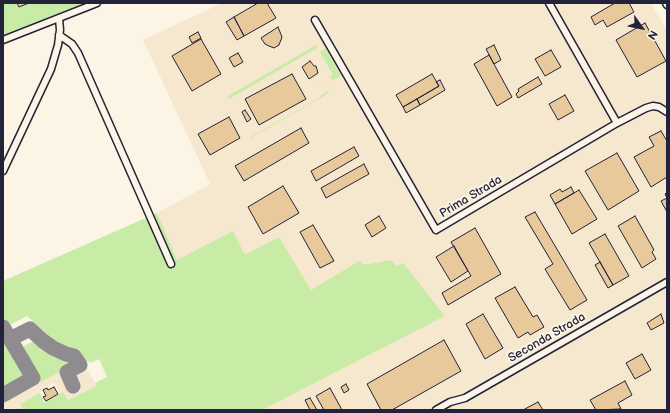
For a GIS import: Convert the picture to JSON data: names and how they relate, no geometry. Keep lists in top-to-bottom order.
{
  "streets": {
    "street": ["Prima Strada", "Seconda Strada"]
  },
  "north": "bottom right"
}
